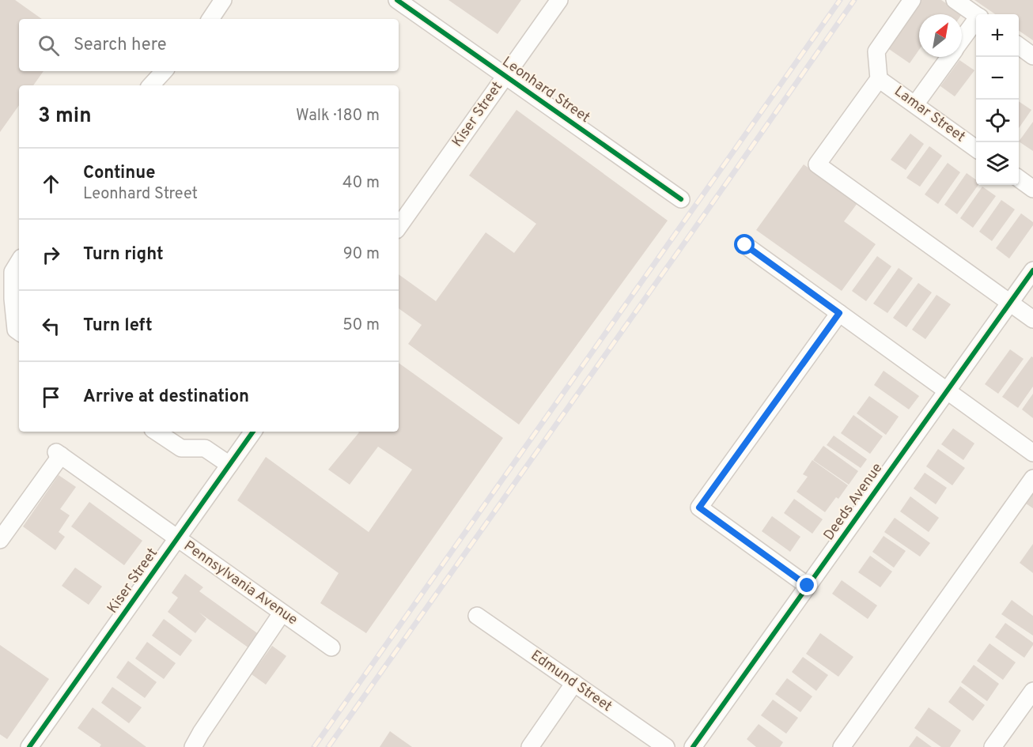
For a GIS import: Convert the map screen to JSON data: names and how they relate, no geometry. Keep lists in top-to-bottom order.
{
  "streets": {
    "street": [
      "Leonhard Street",
      "Kiser Street",
      "Lamar Street",
      "Deeds Avenue",
      "Pennsylvania Avenue",
      "Edmund Street"
    ]
  },
  "crossings": [
    ["Leonhard Street", "Kiser Street"],
    ["Kiser Street", "Pennsylvania Avenue"]
  ],
  "north": "top right",
  "page": {
    "map_buttons": ["+", "−"],
    "search": "Search here",
    "heading": ["3 min", "Walk · 180 m"],
    "list": [
      ["Continue", "Leonhard Street", "40 m"],
      ["Turn right", "90 m"],
      ["Turn left", "50 m"],
      "Arrive at destination"
    ]
  }
}
